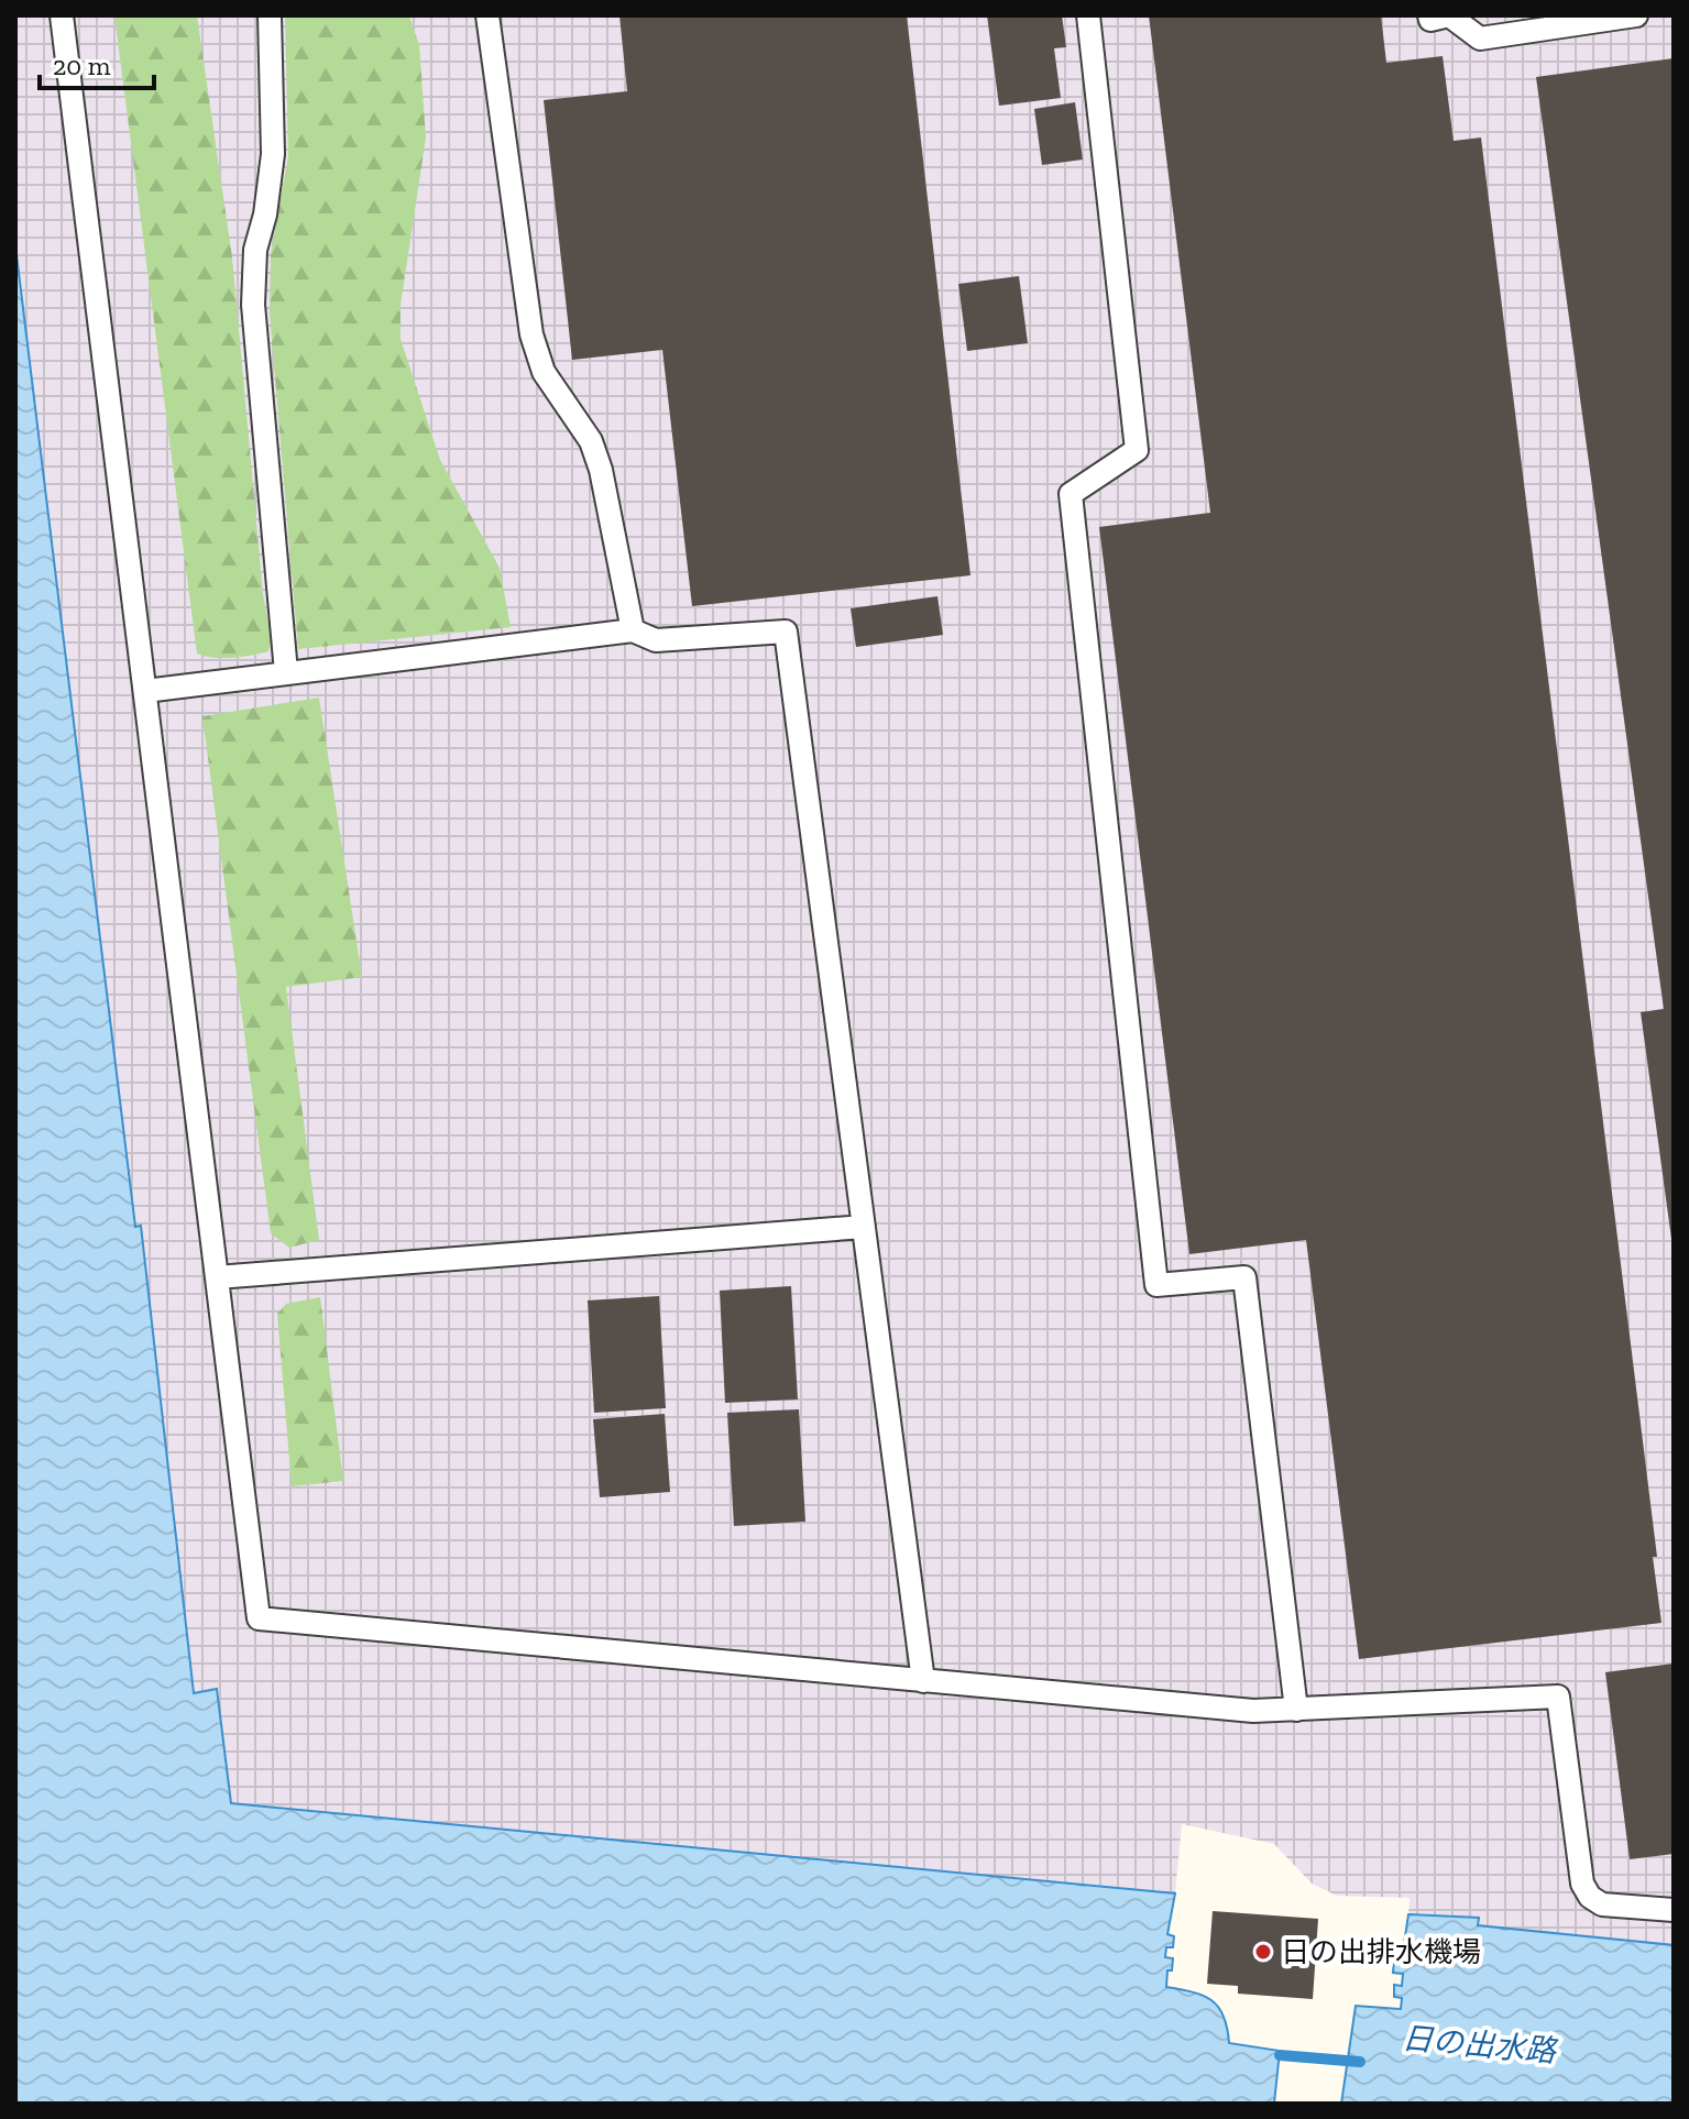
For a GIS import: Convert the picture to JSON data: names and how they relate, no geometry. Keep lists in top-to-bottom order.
{
  "water": ["日の出水路"],
  "places": ["日の出排水機場"],
  "scale_bar": "20 m"
}
